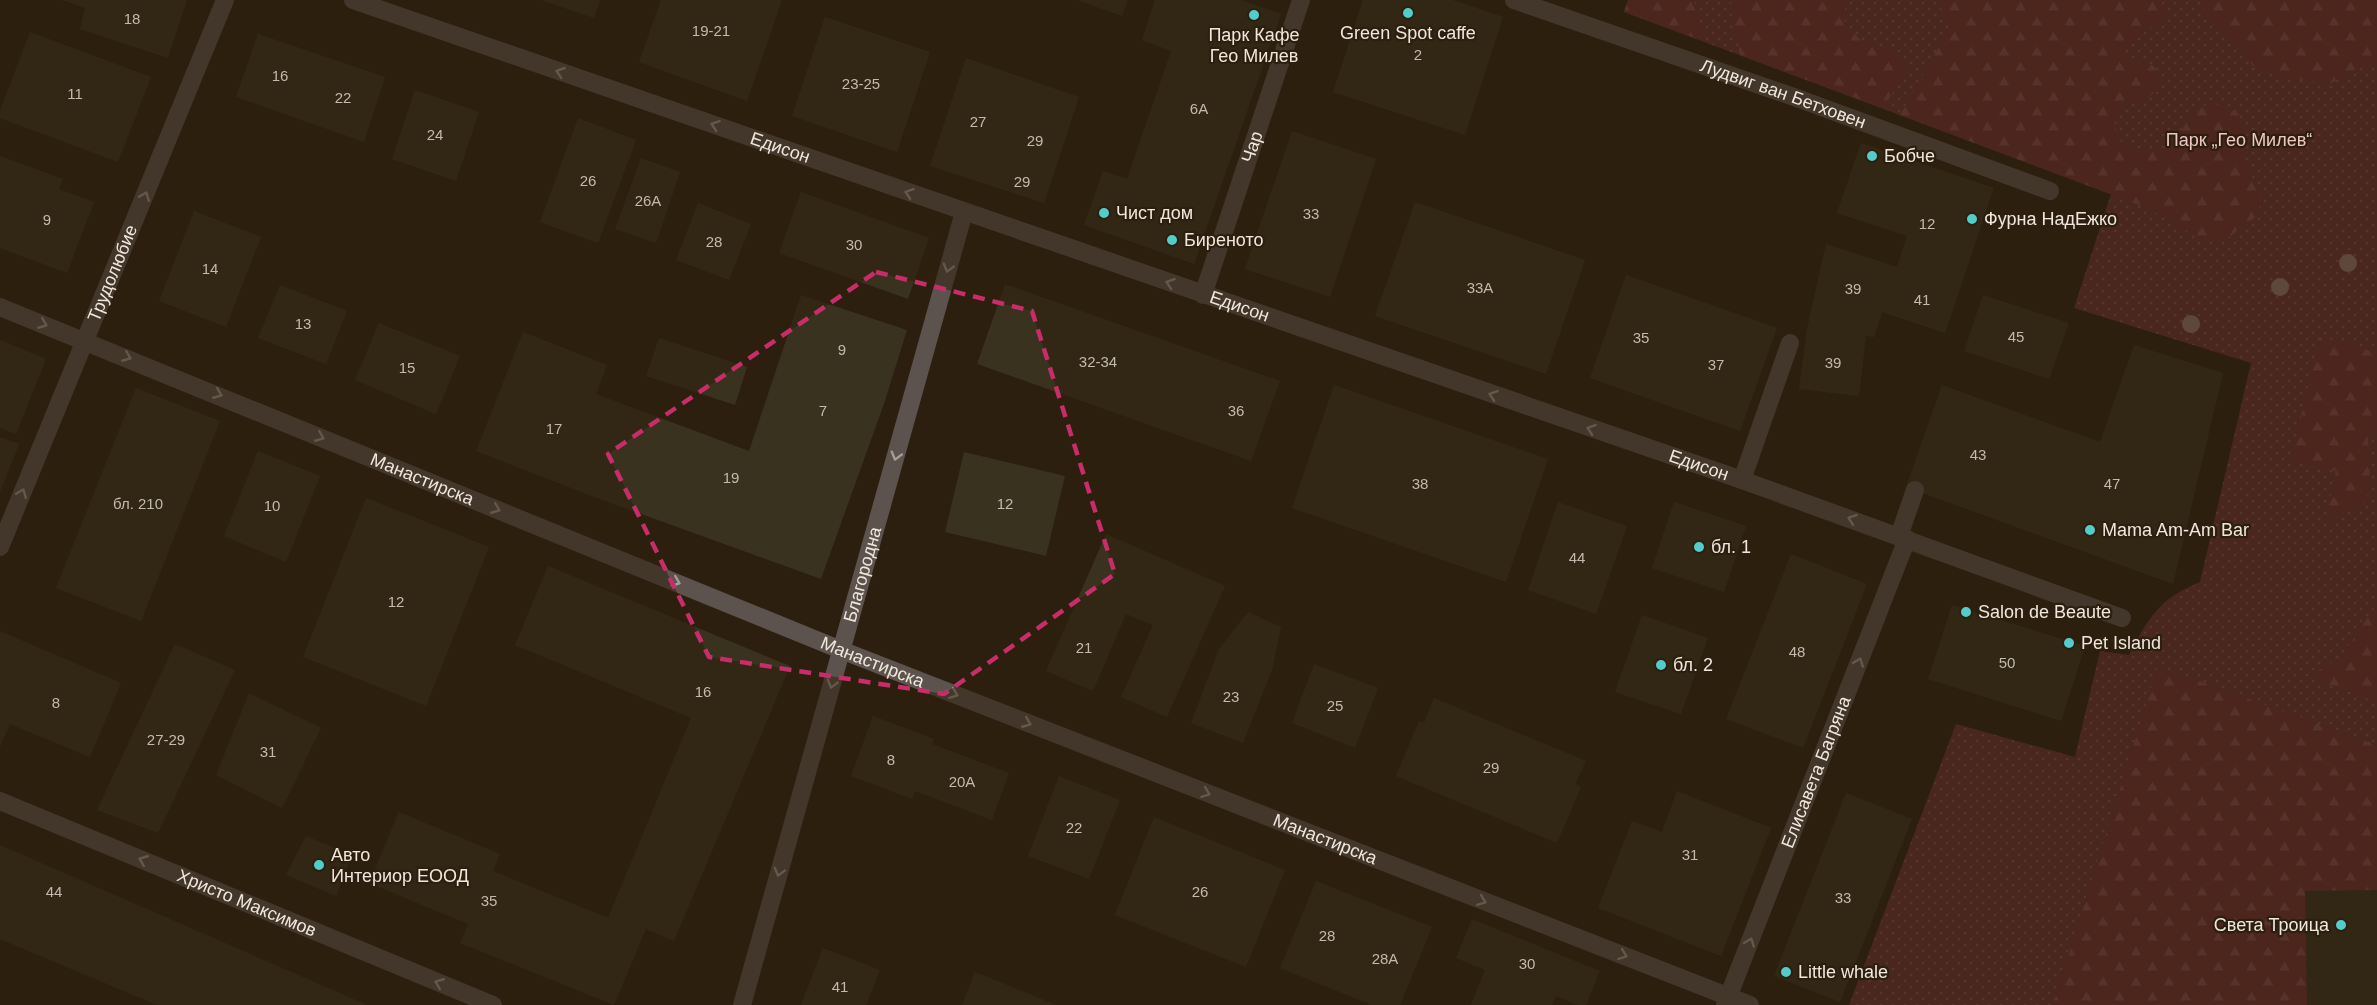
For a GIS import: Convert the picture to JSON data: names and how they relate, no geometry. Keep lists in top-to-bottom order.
{
  "streets": {
    "street": [
      "Лудвиг ван Бетховен",
      "Чар",
      "Едисон",
      "Трудолюбие",
      "Манастирска",
      "Благородна",
      "Елисавета Багряна",
      "Христо Максимов"
    ]
  },
  "crossings": [
    ["Чар", "Едисон"],
    ["Едисон", "Благородна"],
    ["Едисон", "Елисавета Багряна"],
    ["Трудолюбие", "Манастирска"],
    ["Манастирска", "Благородна"],
    ["Манастирска", "Елисавета Багряна"]
  ],
  "one_way": [
    "Едисон",
    "Трудолюбие",
    "Манастирска",
    "Благородна",
    "Елисавета Багряна",
    "Христо Максимов"
  ],
  "parks": ["Парк „Гео Милев“"],
  "places": [
    "Green Spot caffe",
    "Парк Кафе Гео Милев",
    "Бобче",
    "Чист дом",
    "Фурна НадЕжко",
    "Биреното",
    "Mama Am-Am Bar",
    "бл. 1",
    "Salon de Beaute",
    "Pet Island",
    "бл. 2",
    "Авто Интериор ЕООД",
    "Света Троица",
    "Little whale"
  ],
  "house_numbers": [
    "18",
    "19-21",
    "2",
    "16",
    "23-25",
    "11",
    "22",
    "6А",
    "27",
    "24",
    "29",
    "26",
    "29",
    "26А",
    "33",
    "9",
    "12",
    "28",
    "30",
    "14",
    "33А",
    "39",
    "41",
    "13",
    "45",
    "35",
    "9",
    "32-34",
    "39",
    "37",
    "15",
    "7",
    "36",
    "17",
    "43",
    "19",
    "38",
    "47",
    "бл. 210",
    "12",
    "10",
    "44",
    "12",
    "21",
    "48",
    "50",
    "16",
    "23",
    "8",
    "25",
    "27-29",
    "31",
    "8",
    "29",
    "20А",
    "22",
    "31",
    "44",
    "26",
    "33",
    "35",
    "28",
    "28А",
    "30",
    "41"
  ]
}
